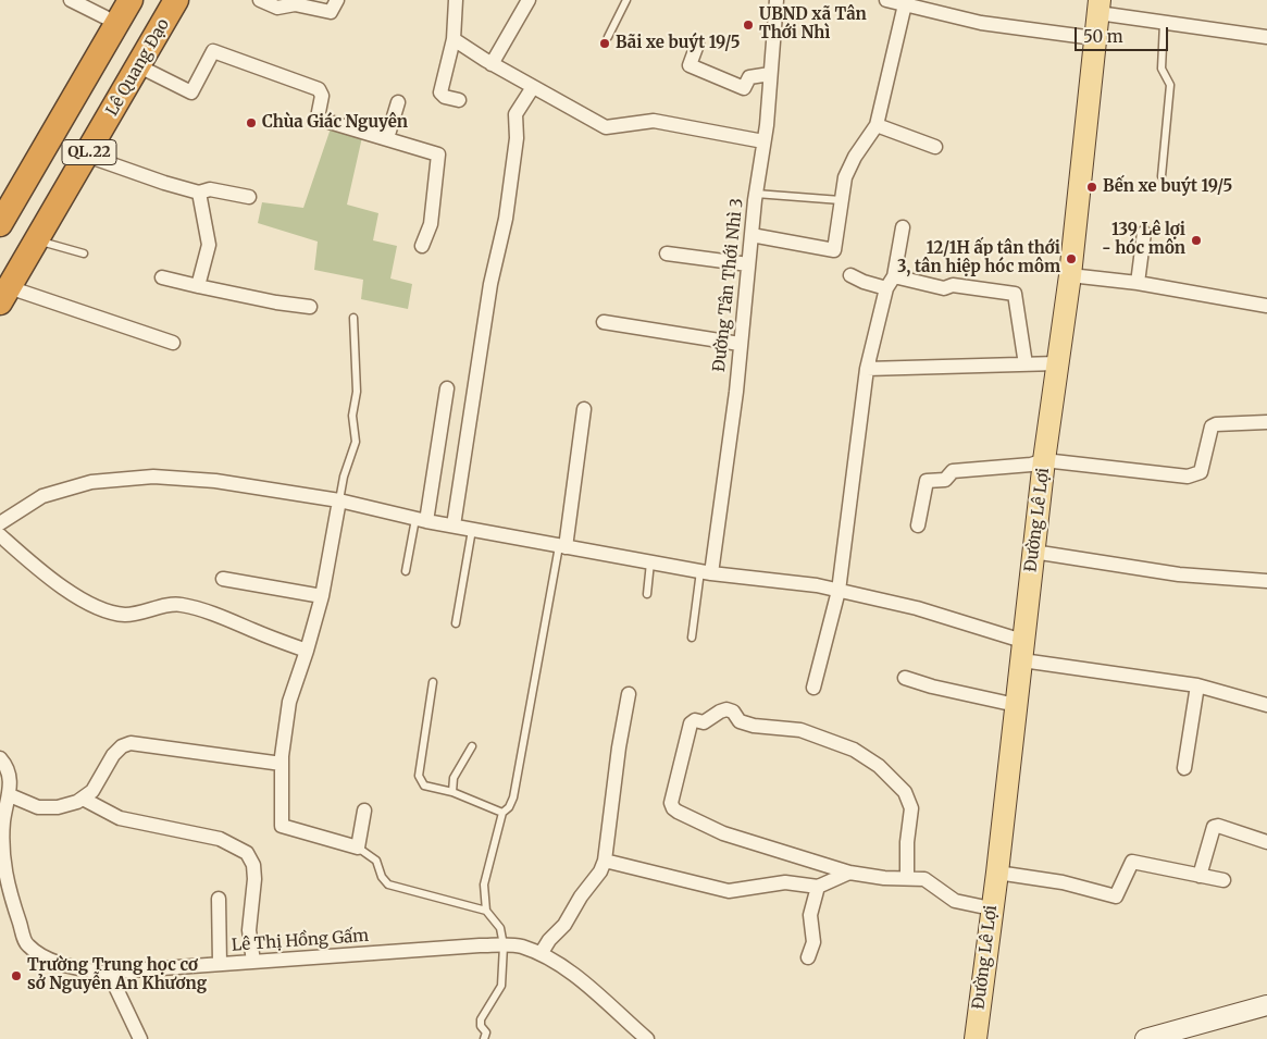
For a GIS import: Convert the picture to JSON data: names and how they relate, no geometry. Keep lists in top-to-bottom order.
{
  "streets": {
    "highway": ["Lê Quang Đạo", "QL.22"],
    "main road": ["Đường Lê Lợi"],
    "street": ["Đường Tân Thới Nhì 3", "Lê Thị Hồng Gấm"]
  },
  "places": [
    "UBND xã Tân Thới Nhì",
    "Bãi xe buýt 19/5",
    "Chùa Giác Nguyên",
    "Bến xe buýt 19/5",
    "139 Lê lợi - hóc môn",
    "12/1H ấp tân thới 3, tân hiệp hóc môm",
    "Trường Trung học cơ sở Nguyễn An Khương"
  ],
  "scale_bar": "50 m"
}
